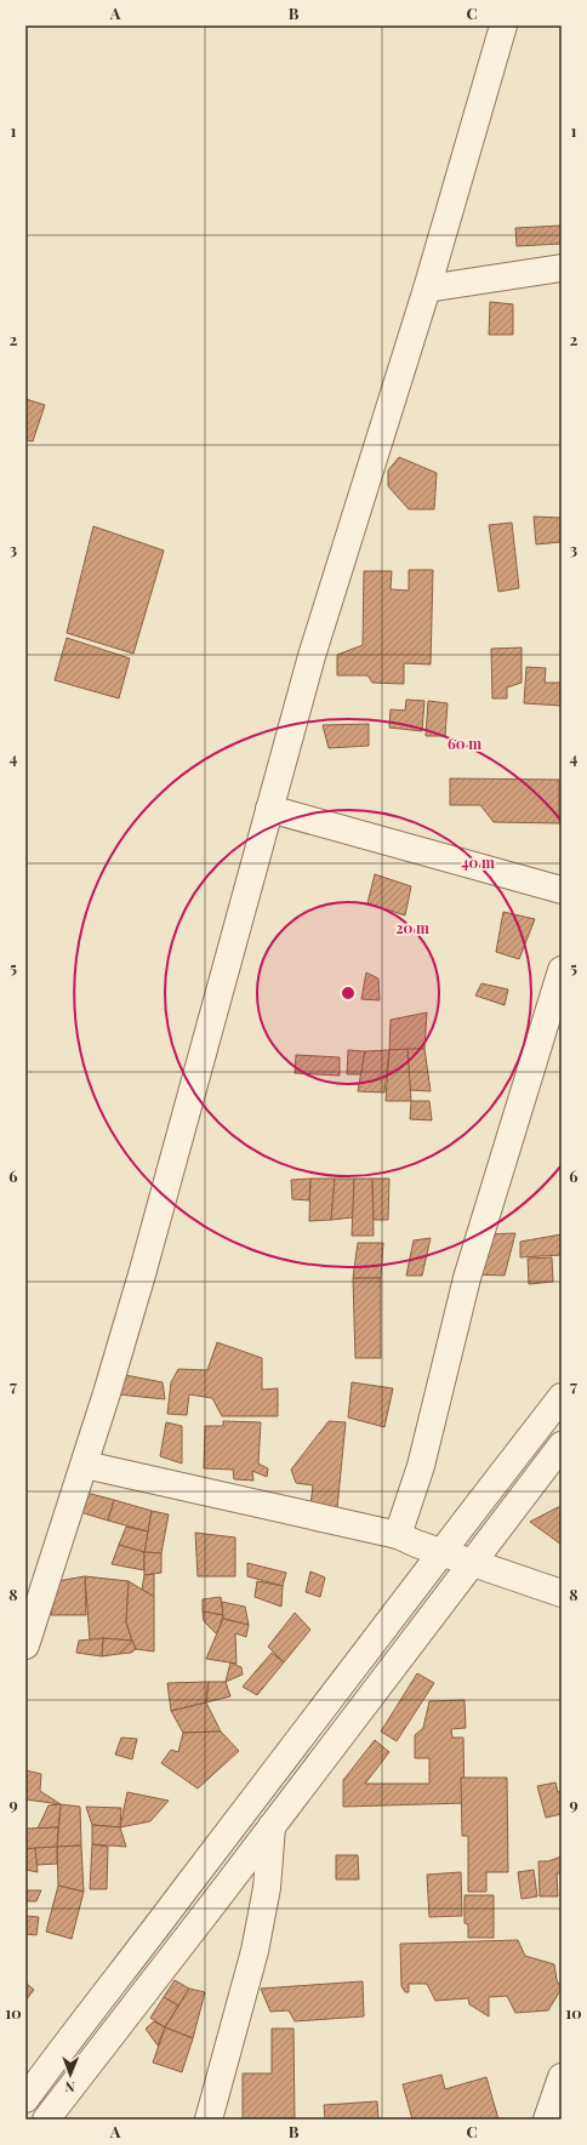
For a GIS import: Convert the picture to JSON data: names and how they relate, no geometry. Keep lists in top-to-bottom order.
{
  "north": "bottom",
  "grid": {
    "columns": ["A", "B", "C"],
    "rows": [
      "1",
      "2",
      "3",
      "4",
      "5",
      "6",
      "7",
      "8",
      "9",
      "10"
    ]
  },
  "rings": ["60 m", "40 m", "20 m"]
}
